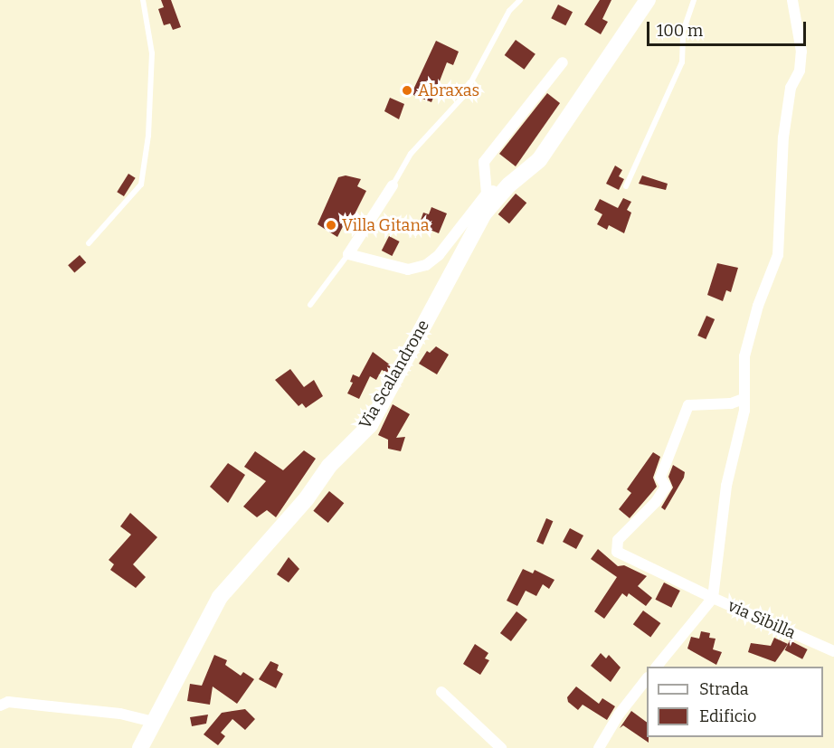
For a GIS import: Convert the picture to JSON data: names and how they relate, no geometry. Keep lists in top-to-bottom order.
{
  "streets": {
    "street": ["Via Scalandrone", "via Sibilla"]
  },
  "places": ["Abraxas", "Villa Gitana"],
  "legend": ["Strada", "Edificio"],
  "scale_bar": "100 m"
}
